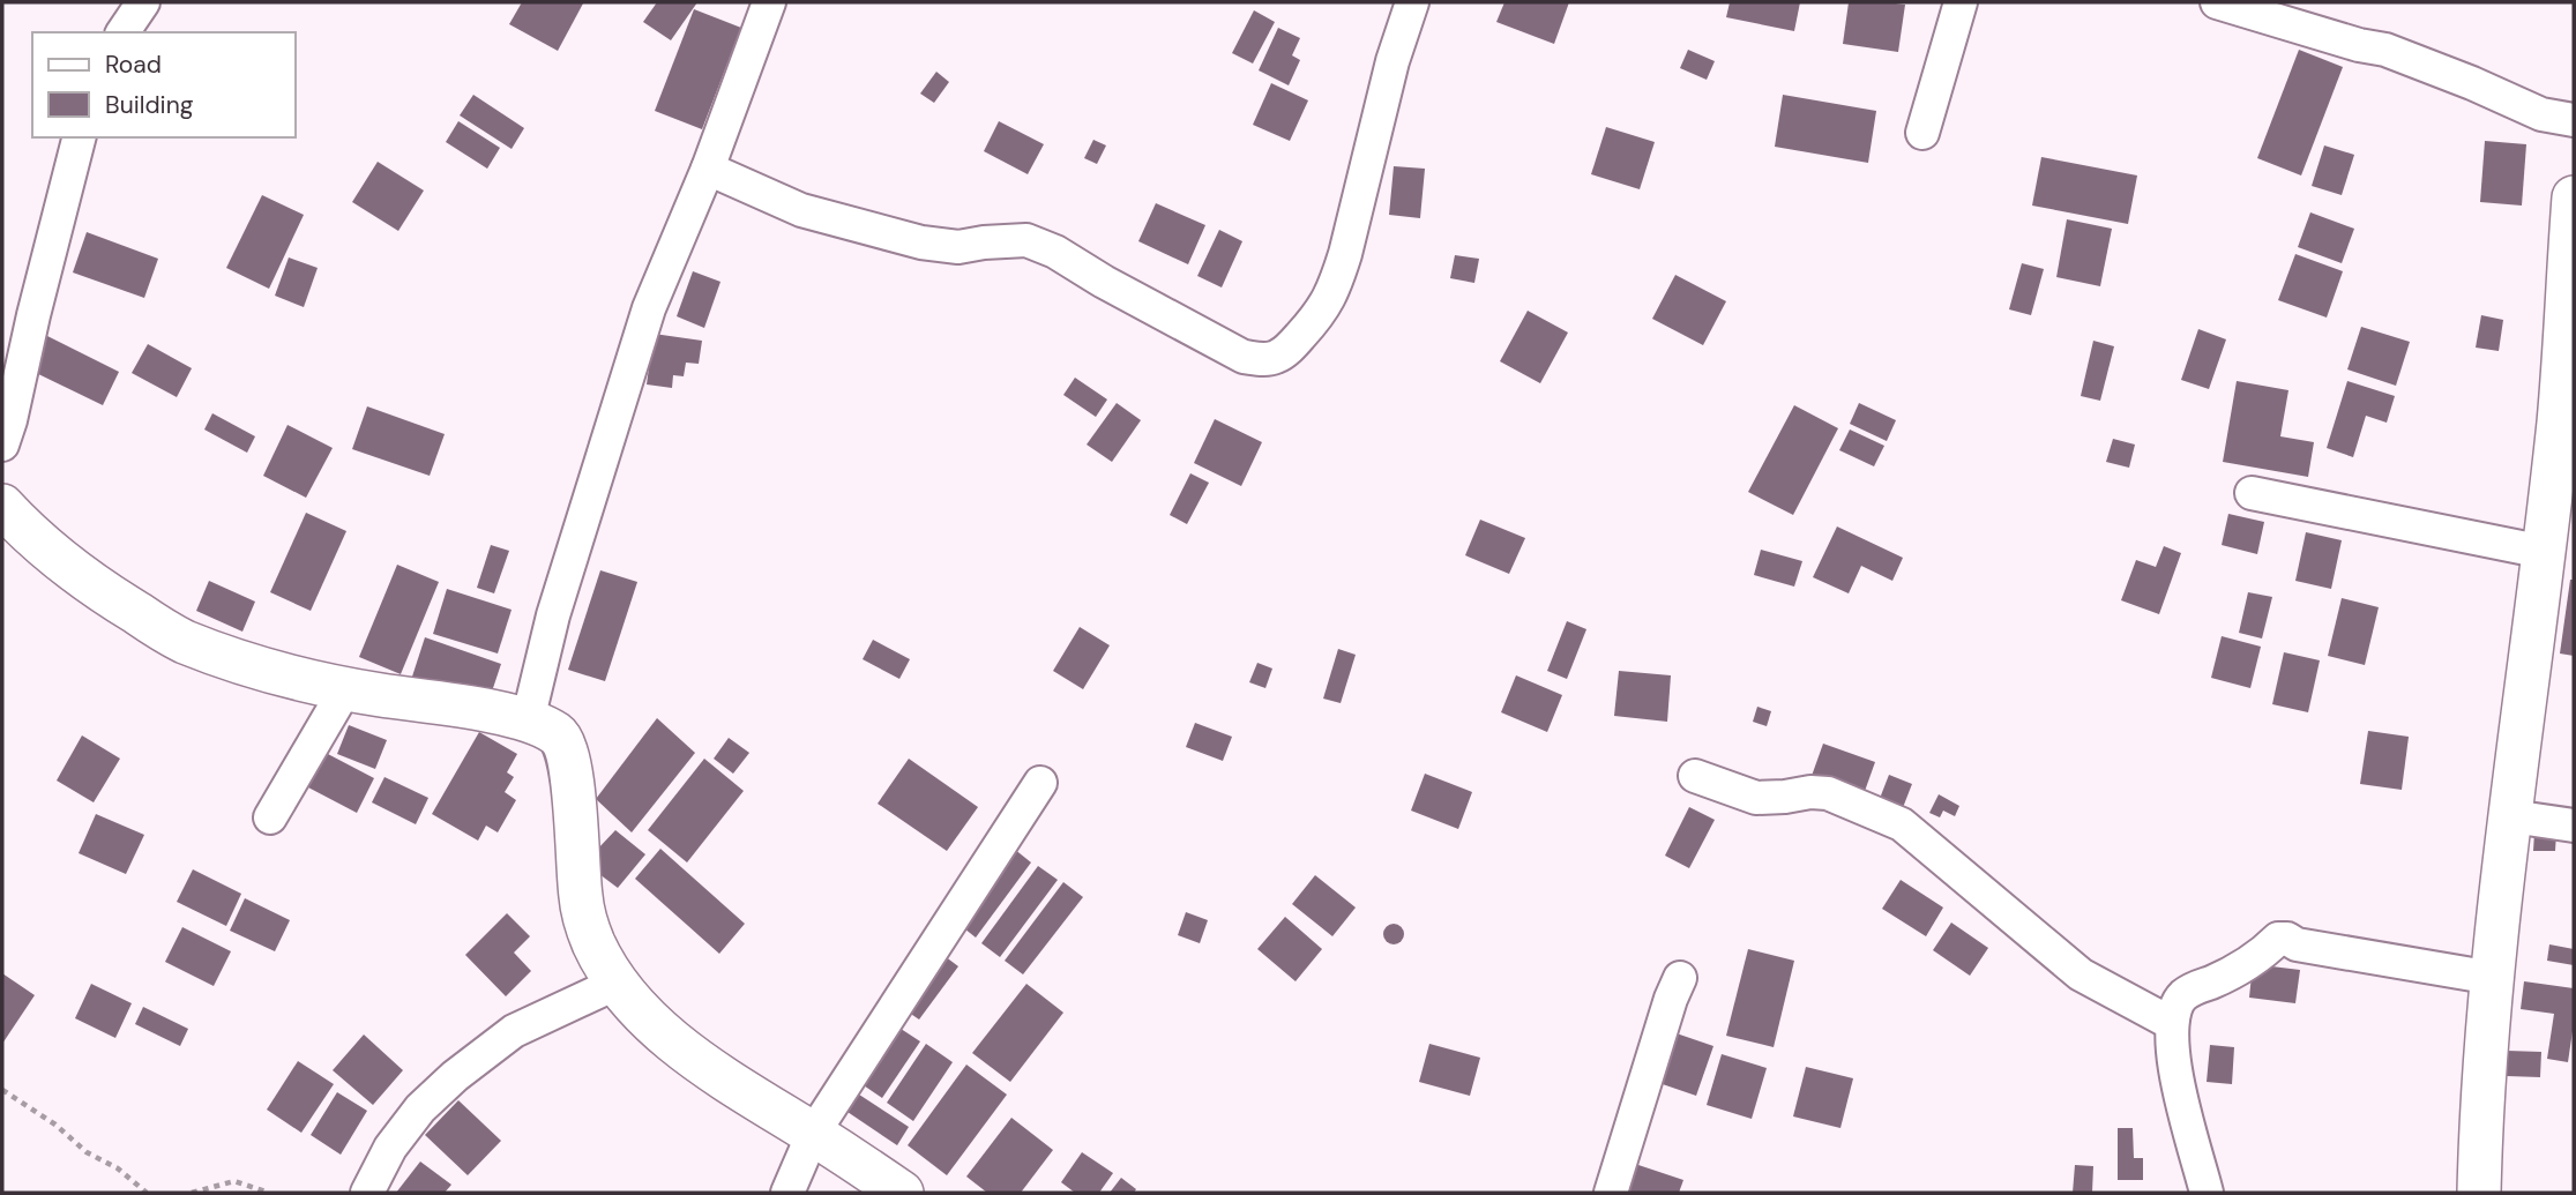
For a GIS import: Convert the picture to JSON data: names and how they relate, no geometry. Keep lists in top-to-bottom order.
{
  "legend": ["Road", "Building"]
}
